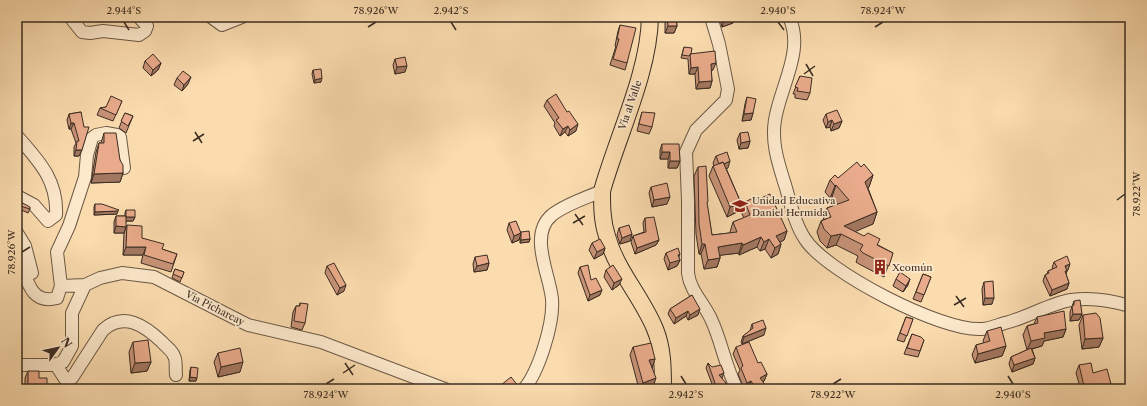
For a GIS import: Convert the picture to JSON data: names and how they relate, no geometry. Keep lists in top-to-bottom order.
{
  "streets": {
    "main road": ["Via al Valle"],
    "street": ["Via Picharcay"]
  },
  "places": {
    "school or university": ["Unidad Educativa Daniel Hermida"],
    "building": ["Xcomún"]
  },
  "north": "top right",
  "coordinates": [
    "2.944°S",
    "78.926°W",
    "2.942°S",
    "2.940°S",
    "78.924°W",
    "78.922°W"
  ]
}
